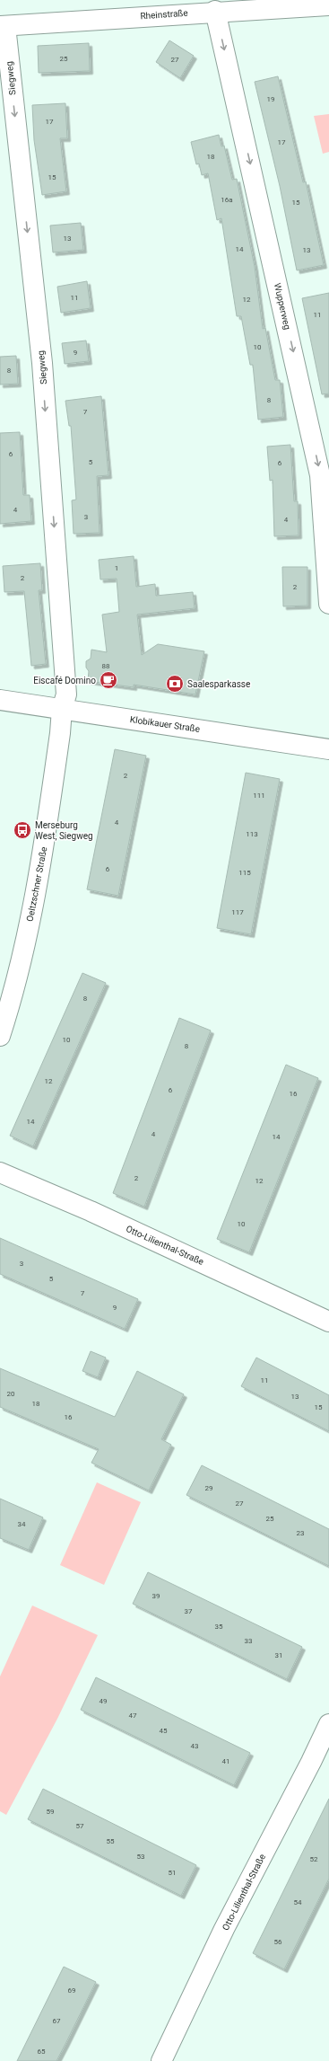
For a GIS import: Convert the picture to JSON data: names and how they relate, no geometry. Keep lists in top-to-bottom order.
{
  "streets": {
    "street": [
      "Rheinstraße",
      "Siegweg",
      "Wupperweg",
      "Klobikauer Straße",
      "Oeltzschner Straße",
      "Otto-Lilienthal-Straße"
    ]
  },
  "crossings": [
    ["Rheinstraße", "Siegweg"],
    ["Rheinstraße", "Wupperweg"],
    ["Siegweg", "Klobikauer Straße"],
    ["Siegweg", "Oeltzschner Straße"],
    ["Klobikauer Straße", "Oeltzschner Straße"]
  ],
  "one_way": ["Siegweg", "Wupperweg"],
  "places": {
    "cafe": ["Eiscafé Domino"],
    "bank": ["Saalesparkasse"],
    "bus stop": ["Merseburg West, Siegweg"]
  },
  "house_numbers": [
    "25",
    "27",
    "19",
    "17",
    "17",
    "18",
    "15",
    "16a",
    "15",
    "13",
    "14",
    "13",
    "11",
    "12",
    "11",
    "10",
    "9",
    "8",
    "8",
    "7",
    "6",
    "5",
    "6",
    "4",
    "3",
    "4",
    "1",
    "2",
    "2",
    "88",
    "2",
    "111",
    "4",
    "113",
    "6",
    "115",
    "117",
    "8",
    "10",
    "8",
    "12",
    "6",
    "16",
    "14",
    "4",
    "14",
    "2",
    "12",
    "10",
    "3",
    "5",
    "7",
    "9",
    "11",
    "20",
    "13",
    "18",
    "15",
    "16",
    "29",
    "27",
    "25",
    "34",
    "23",
    "39",
    "37",
    "35",
    "33",
    "31",
    "49",
    "47",
    "45",
    "43",
    "41",
    "59",
    "57",
    "55",
    "53",
    "52",
    "51",
    "54",
    "56",
    "69",
    "67",
    "65"
  ]
}
